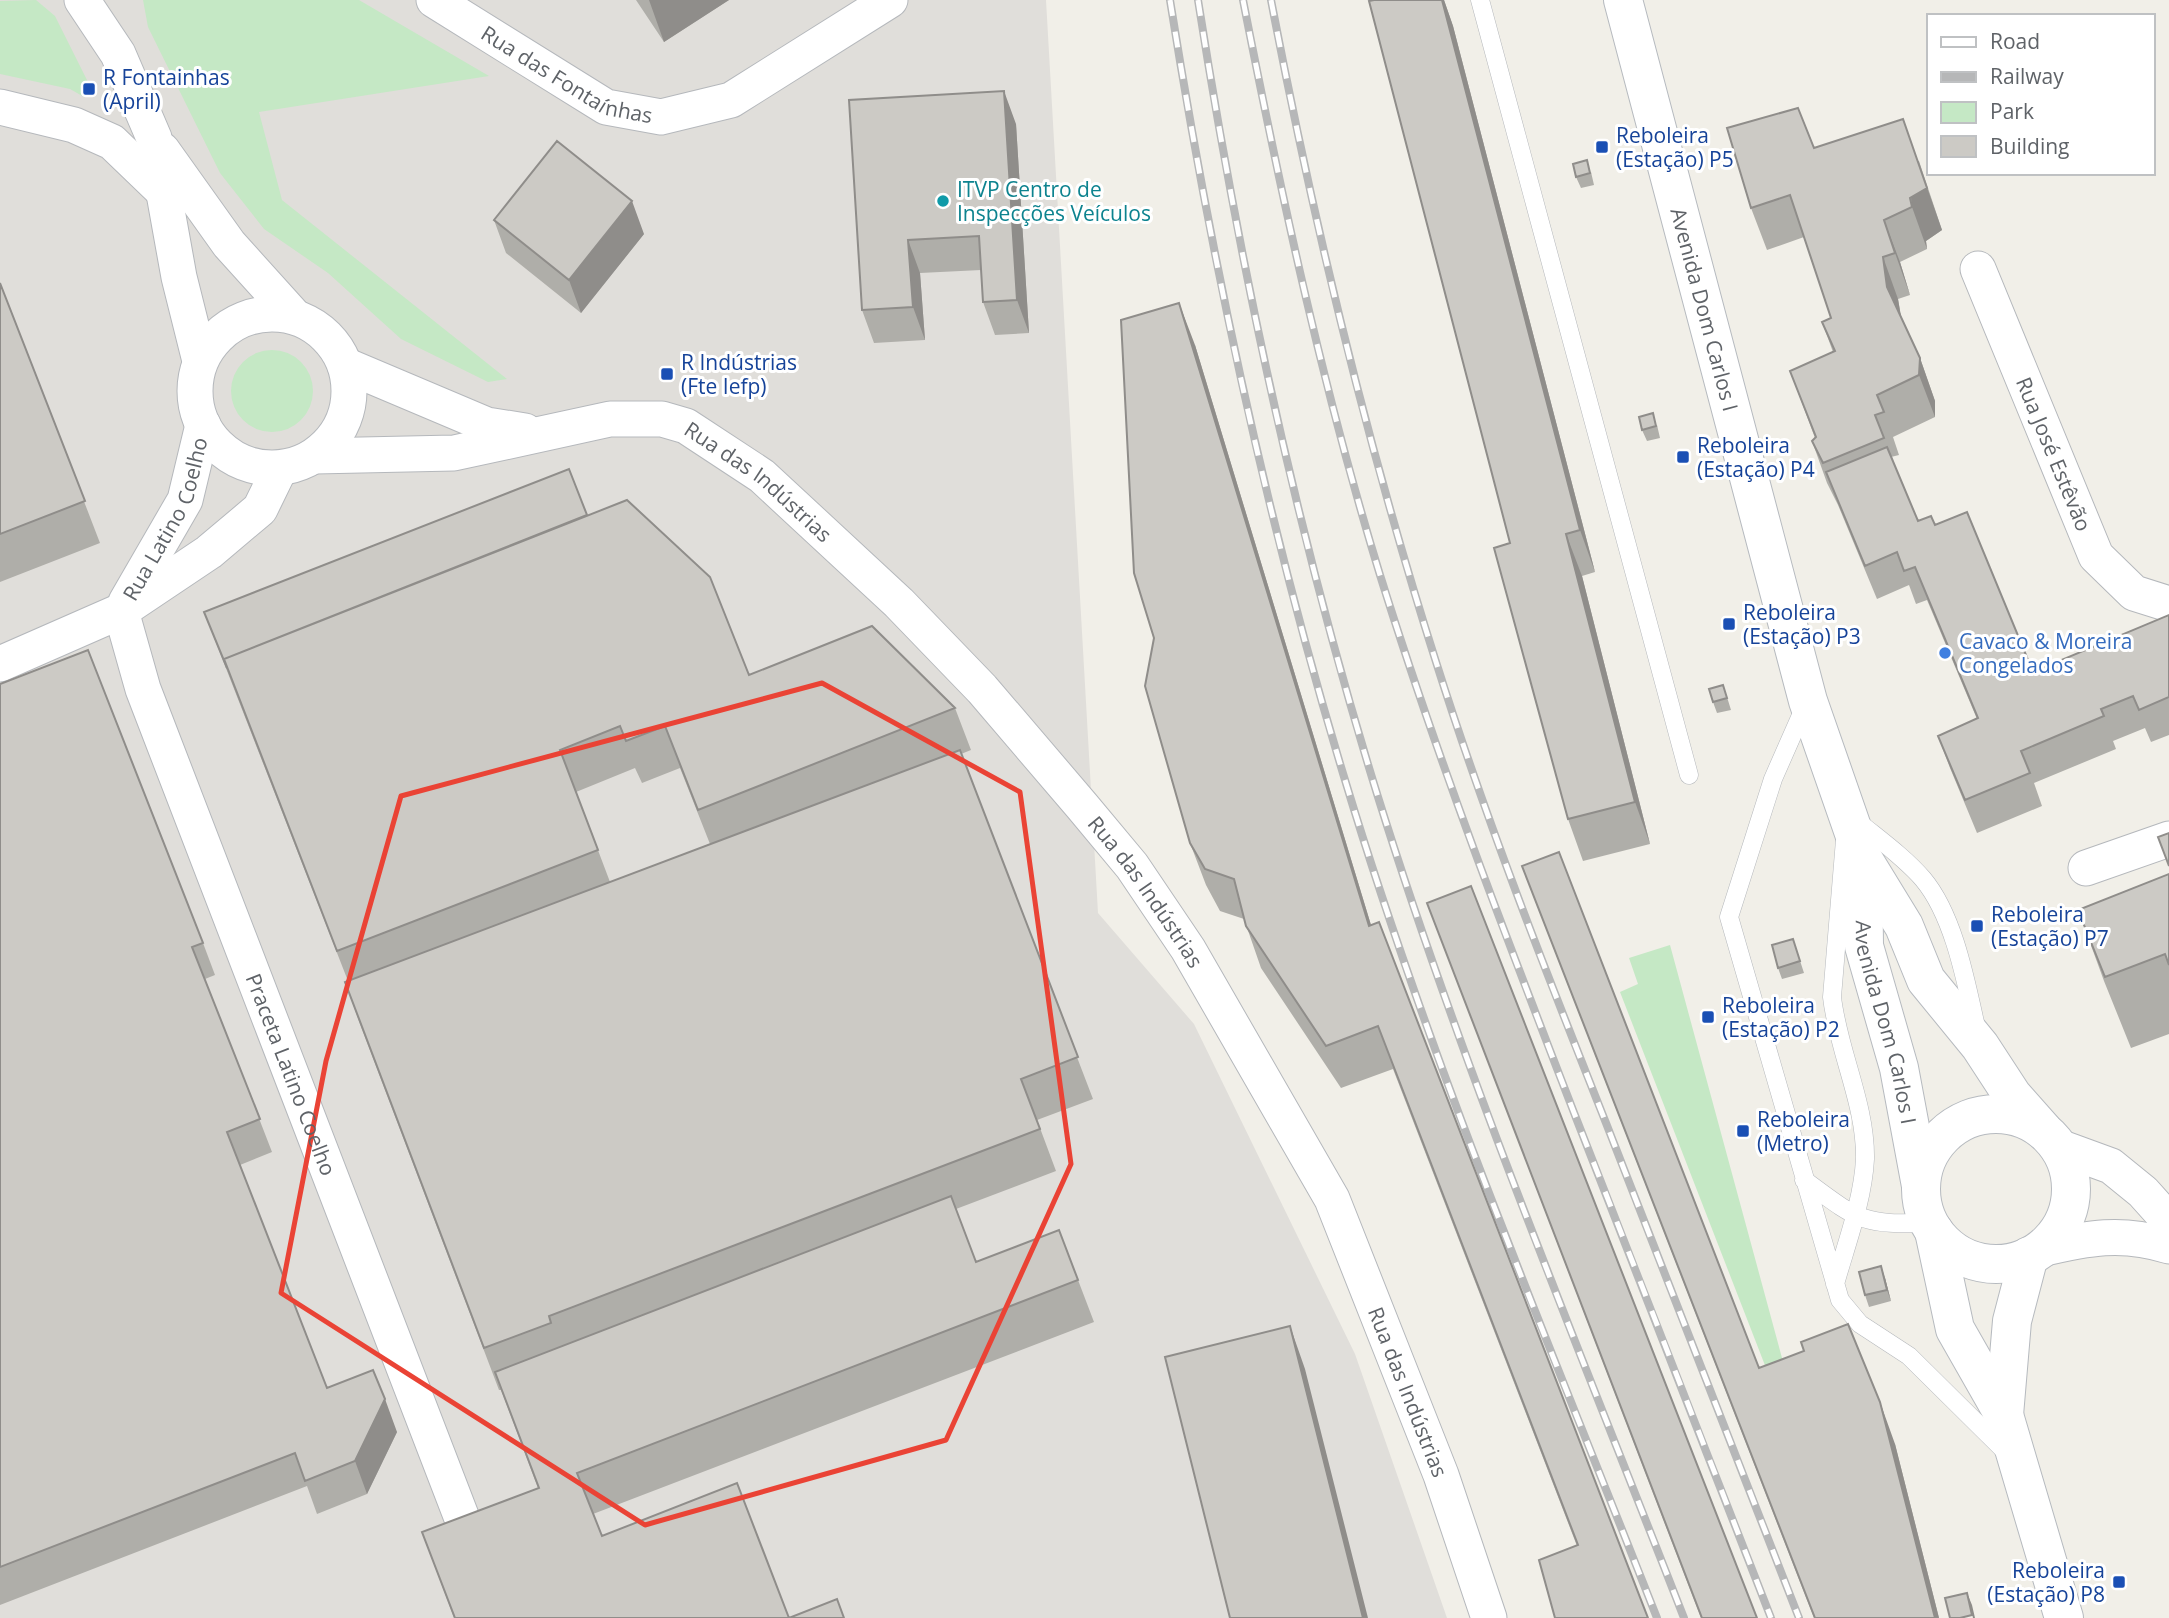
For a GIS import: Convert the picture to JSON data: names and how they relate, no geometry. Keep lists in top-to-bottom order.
{
  "streets": {
    "street": [
      "Rua das Fontaínhas",
      "Avenida Dom Carlos I",
      "Rua José Estêvão",
      "Rua das Indústrias",
      "Rua Latino Coelho",
      "Praceta Latino Coelho"
    ]
  },
  "crossings": [
    ["Rua das Indústrias", "Rua Latino Coelho"],
    ["Rua Latino Coelho", "Praceta Latino Coelho"]
  ],
  "places": {
    "transit": [
      "R Fontainhas (April)",
      "Reboleira (Estação) P5",
      "R Indústrias (Fte Iefp)",
      "Reboleira (Estação) P4",
      "Reboleira (Estação) P3",
      "Reboleira (Estação) P7",
      "Reboleira (Estação) P2",
      "Reboleira (Metro)",
      "Reboleira (Estação) P8"
    ],
    "other": ["ITVP Centro de Inspecções Veículos", "Cavaco & Moreira Congelados"]
  },
  "legend": [
    "Road",
    "Railway",
    "Park",
    "Building"
  ]
}
